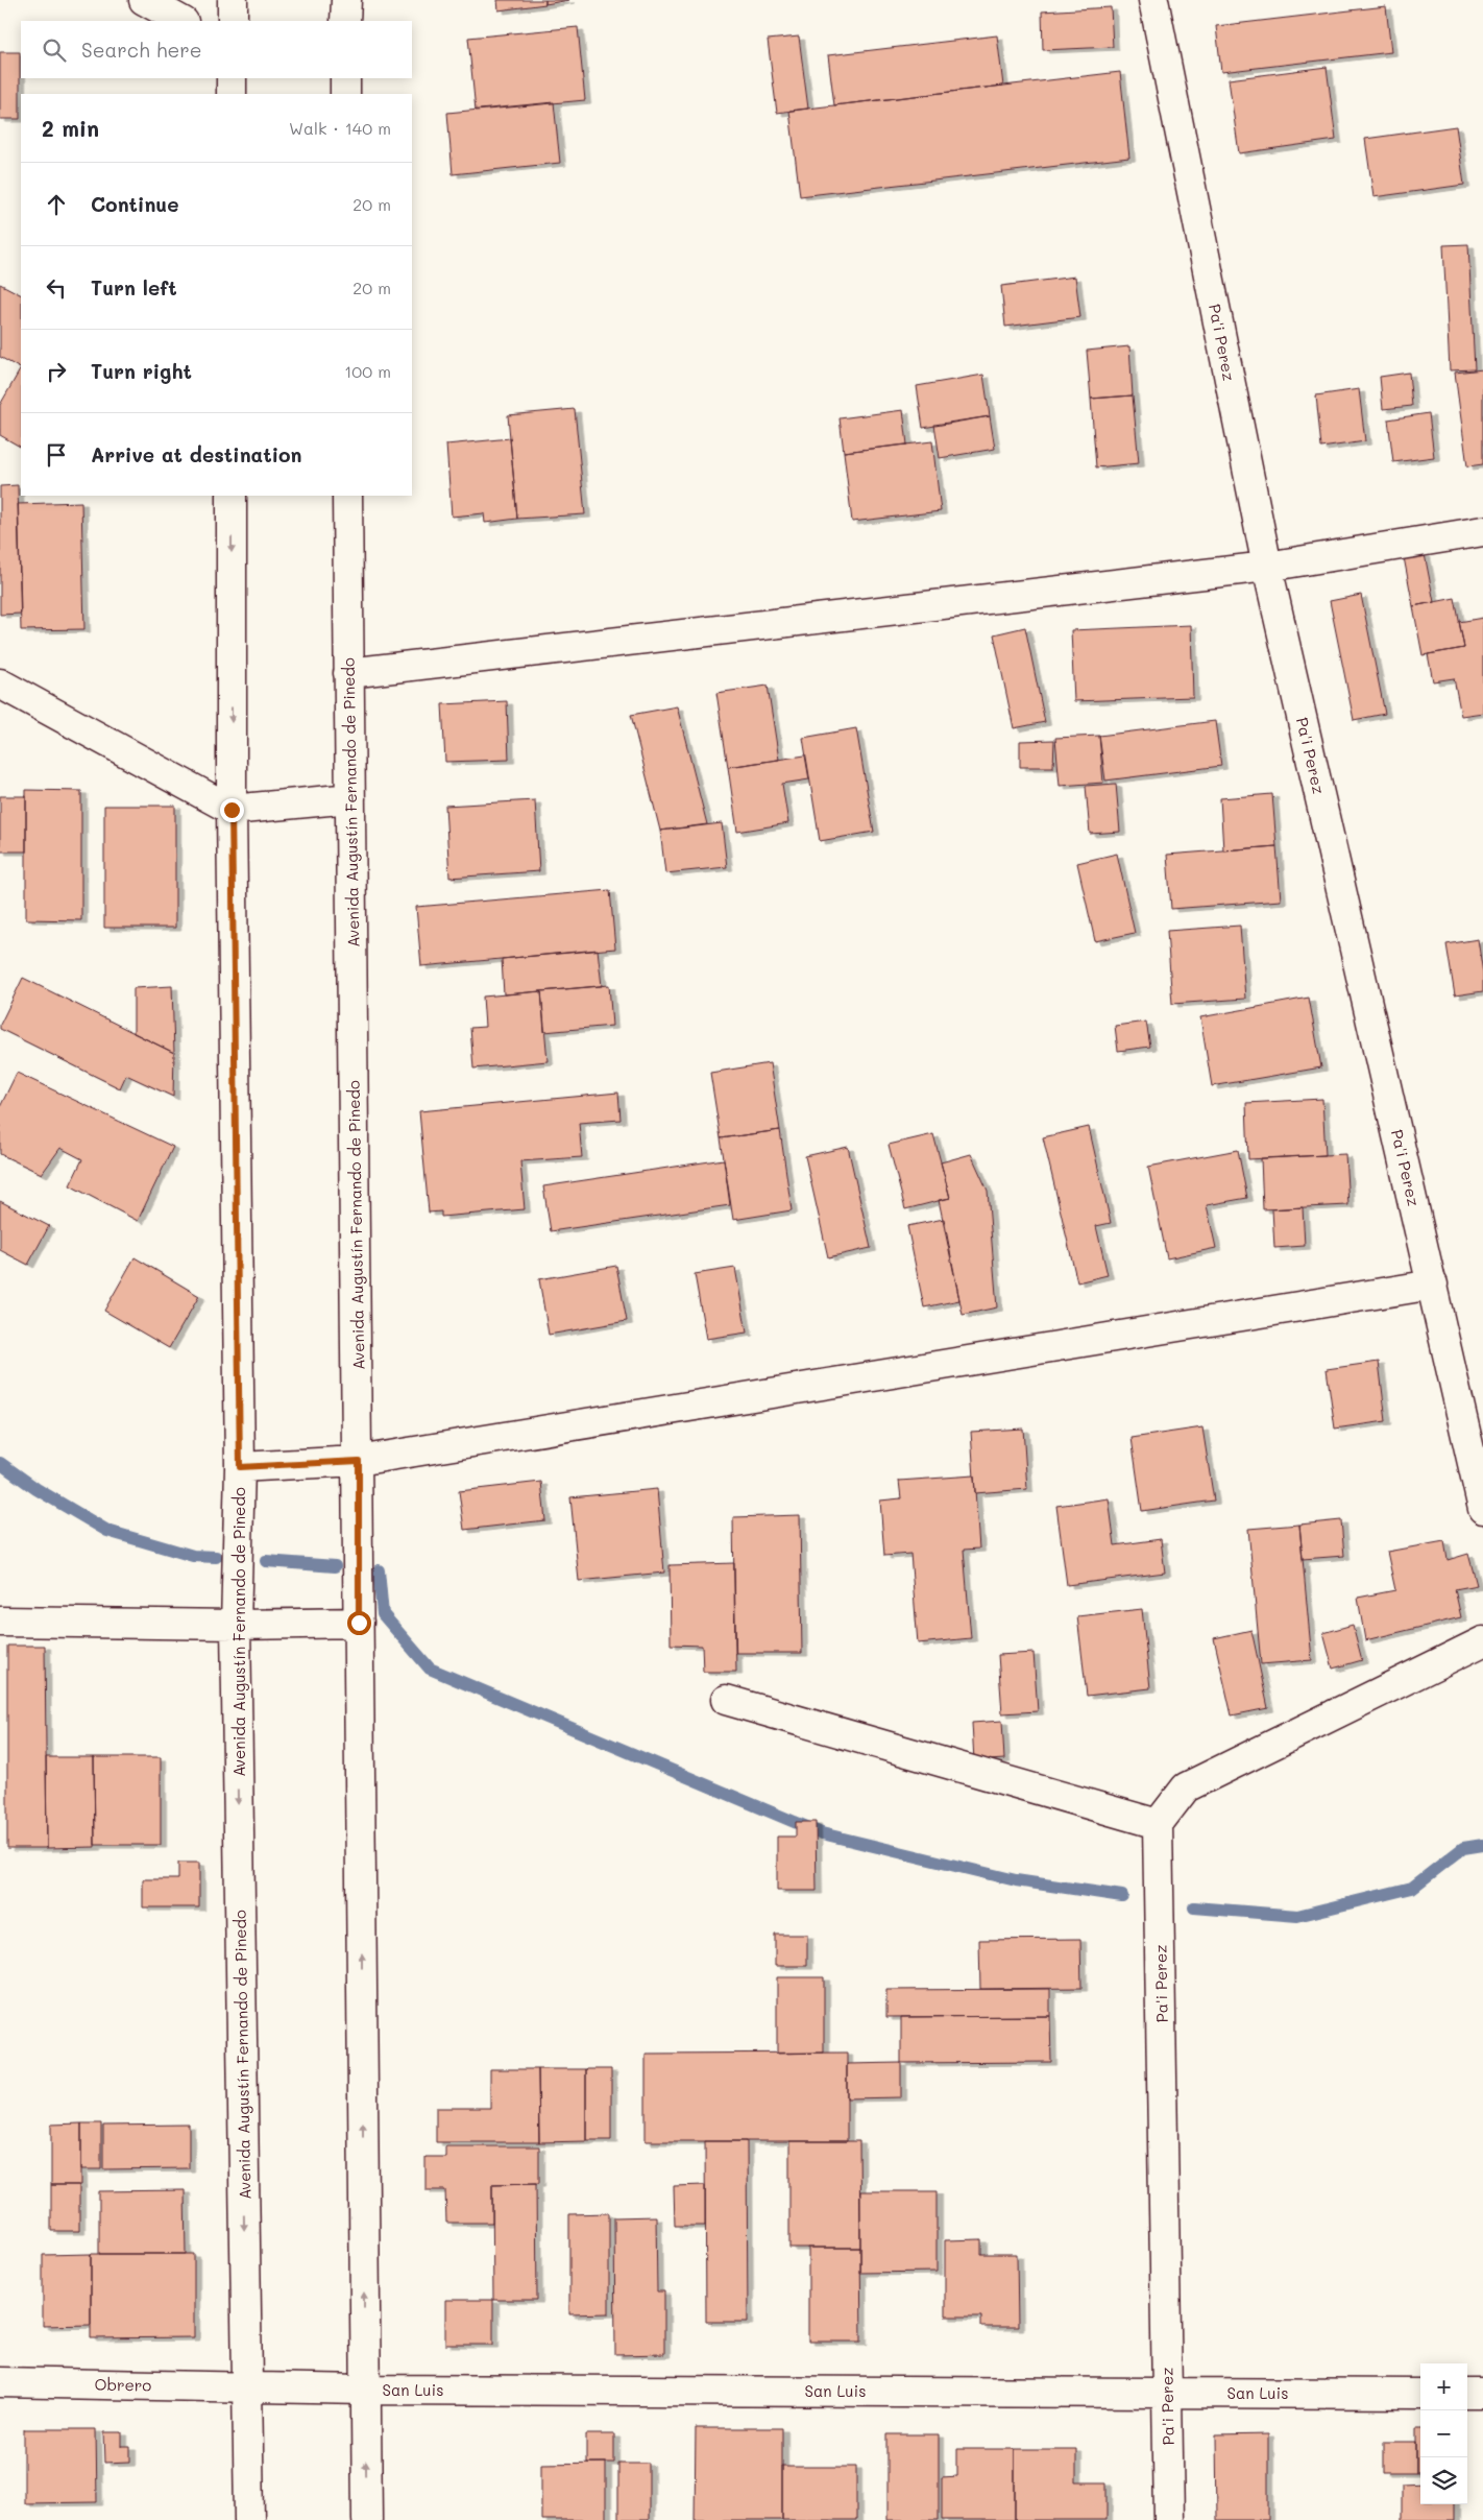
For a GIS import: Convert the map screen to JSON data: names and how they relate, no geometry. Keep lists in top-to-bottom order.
{
  "streets": {
    "street": [
      "Pa'i Perez",
      "Avenida Augustín Fernando de Pinedo",
      "Obrero",
      "San Luis"
    ]
  },
  "crossings": [
    ["Pa'i Perez", "San Luis"],
    ["Avenida Augustín Fernando de Pinedo", "Obrero"],
    ["Avenida Augustín Fernando de Pinedo", "San Luis"],
    ["Obrero", "San Luis"]
  ],
  "page": {
    "search": "Search here",
    "heading": ["2 min", "Walk · 140 m"],
    "list": [
      ["Continue", "20 m"],
      ["Turn left", "20 m"],
      ["Turn right", "100 m"],
      "Arrive at destination"
    ],
    "map_buttons": ["+", "−"]
  }
}
